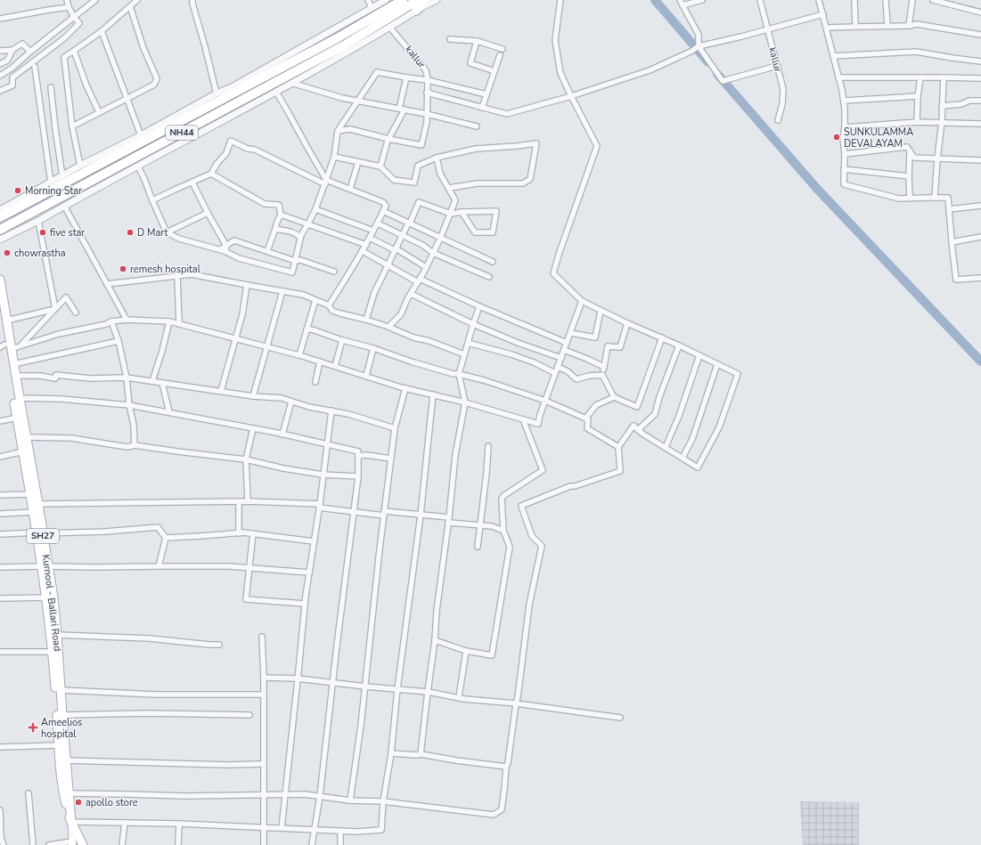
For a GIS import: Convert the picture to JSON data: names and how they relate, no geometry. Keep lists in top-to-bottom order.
{
  "streets": {
    "highway": ["NH44"],
    "main road": ["SH27", "Kurnool - Ballari Road"],
    "street": ["kallur"]
  },
  "places": {
    "other": [
      "SUNKULAMMA DEVALAYAM",
      "Morning Star",
      "five star",
      "D Mart",
      "chowrastha",
      "remesh hospital",
      "apollo store"
    ],
    "health": ["Ameelios hospital"]
  }
}
